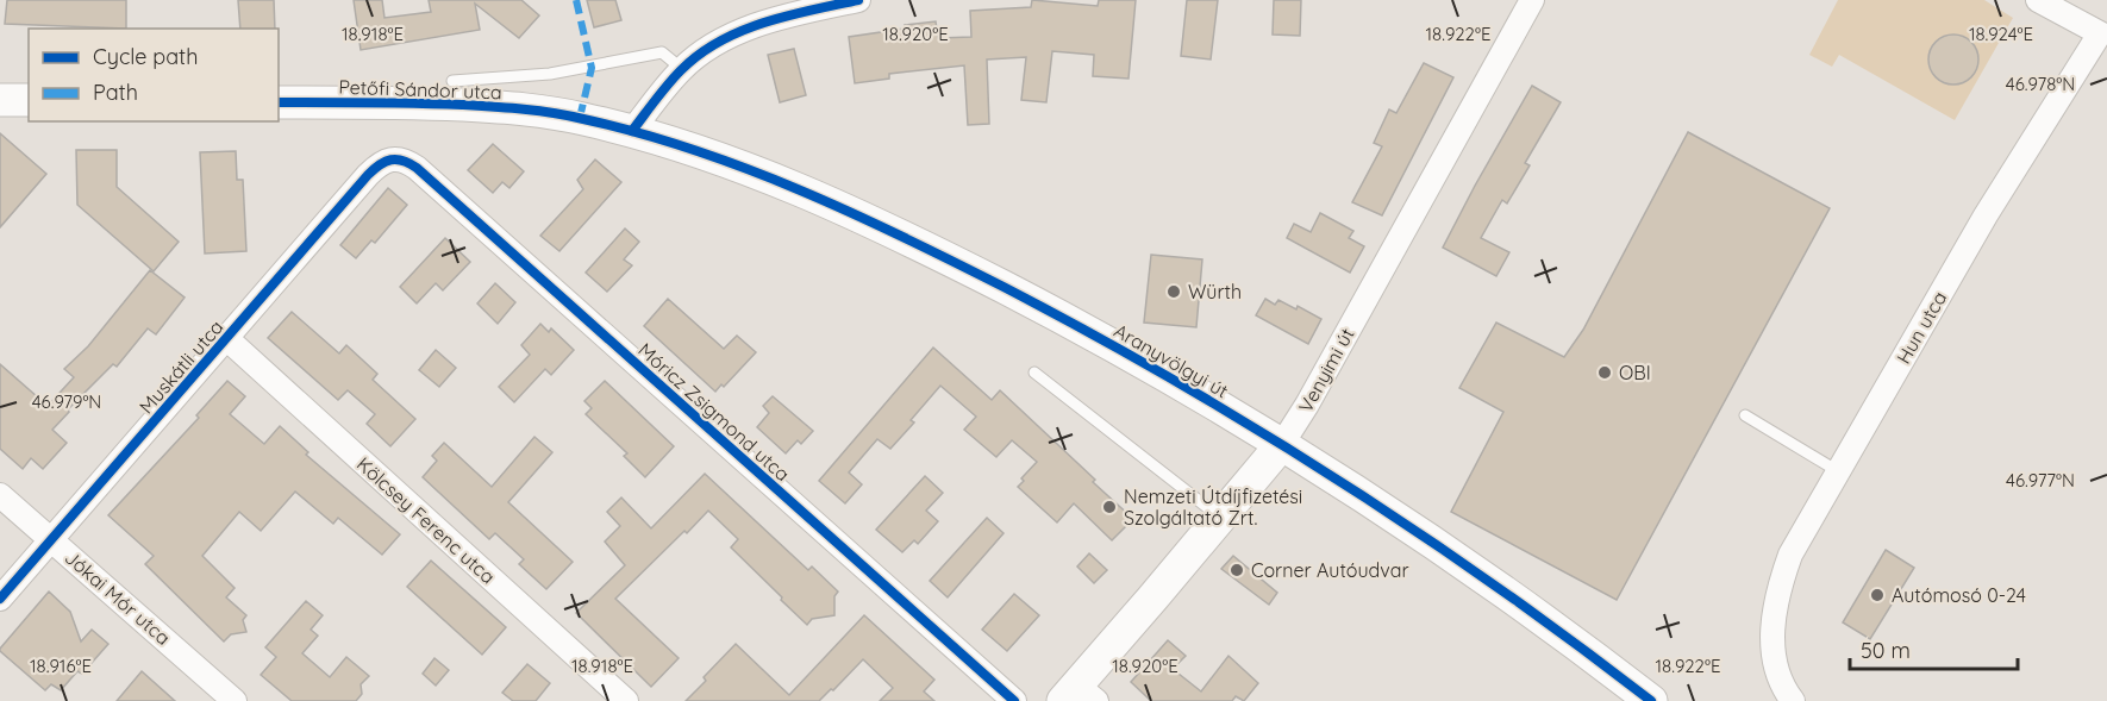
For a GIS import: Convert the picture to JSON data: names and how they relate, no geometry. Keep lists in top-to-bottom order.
{
  "streets": {
    "street": [
      "Petőfi Sándor utca",
      "Hun utca",
      "Aranyvölgyi út",
      "Muskátli utca",
      "Venyimi út",
      "Móricz Zsigmond utca",
      "Kölcsey Ferenc utca",
      "Jókai Mór utca"
    ]
  },
  "crossings": [
    ["Petőfi Sándor utca", "Aranyvölgyi út"],
    ["Aranyvölgyi út", "Venyimi út"],
    ["Muskátli utca", "Móricz Zsigmond utca"],
    ["Muskátli utca", "Kölcsey Ferenc utca"],
    ["Muskátli utca", "Jókai Mór utca"]
  ],
  "places": [
    "Würth",
    "OBI",
    "Nemzeti Útdíjfizetési Szolgáltató Zrt.",
    "Corner Autóudvar",
    "Autómosó 0-24"
  ],
  "legend": ["Cycle path", "Path"],
  "scale_bar": "50 m",
  "coordinates": [
    "18.918°E",
    "18.920°E",
    "18.922°E",
    "18.924°E",
    "46.978°N",
    "46.979°N",
    "46.977°N",
    "18.916°E"
  ]
}
